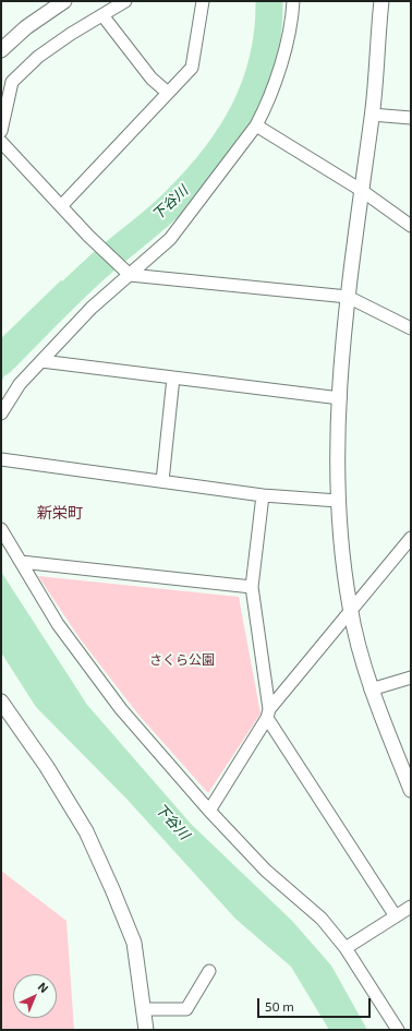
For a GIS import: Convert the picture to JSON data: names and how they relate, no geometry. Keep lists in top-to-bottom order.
{
  "districts": ["新栄町"],
  "water": ["下谷川"],
  "parks": ["さくら公園"],
  "scale_bar": "50 m",
  "north": "top right"
}
